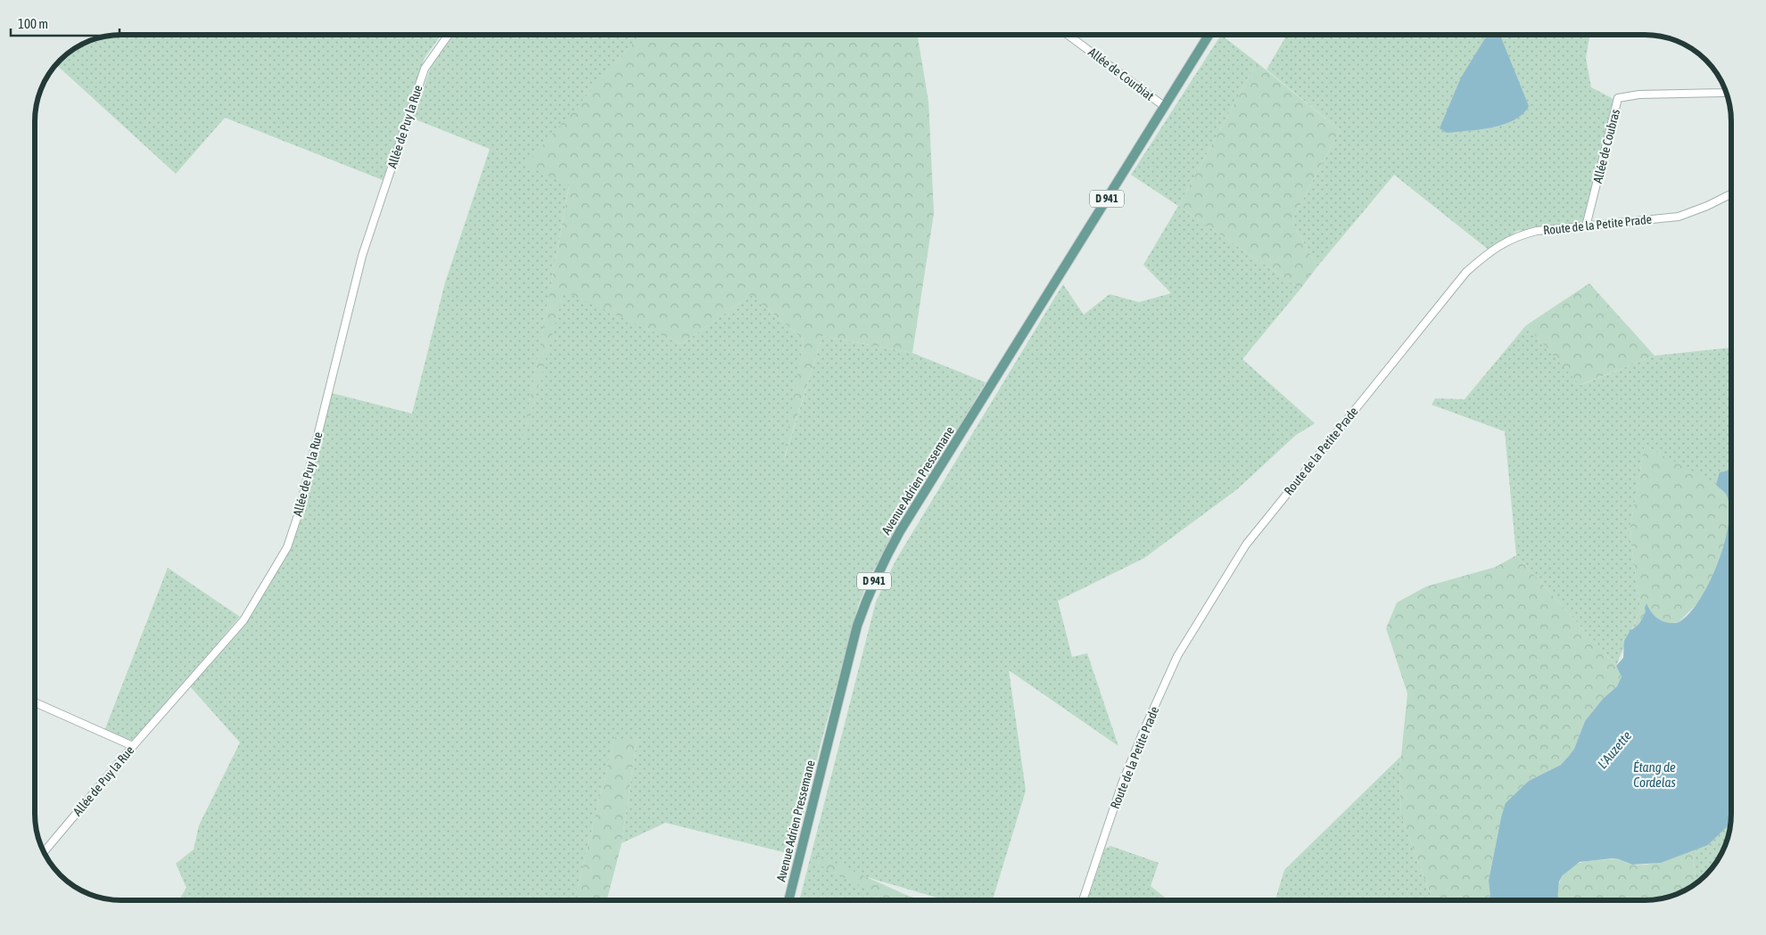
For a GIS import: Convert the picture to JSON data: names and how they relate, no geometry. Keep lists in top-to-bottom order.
{
  "streets": {
    "main road": ["D 941", "Avenue Adrien Pressemane"],
    "street": [
      "Allée de Courbiat",
      "Allée de Puy la Rue",
      "Allée de Coubras",
      "Route de la Petite Prade"
    ]
  },
  "crossings": [
    ["Allée de Courbiat", "D 941"],
    ["Allée de Courbiat", "Avenue Adrien Pressemane"],
    ["Allée de Coubras", "Route de la Petite Prade"],
    ["D 941", "Avenue Adrien Pressemane"]
  ],
  "water": ["L'Auzette", "Étang de Cordelas"],
  "scale_bar": "100 m"
}
